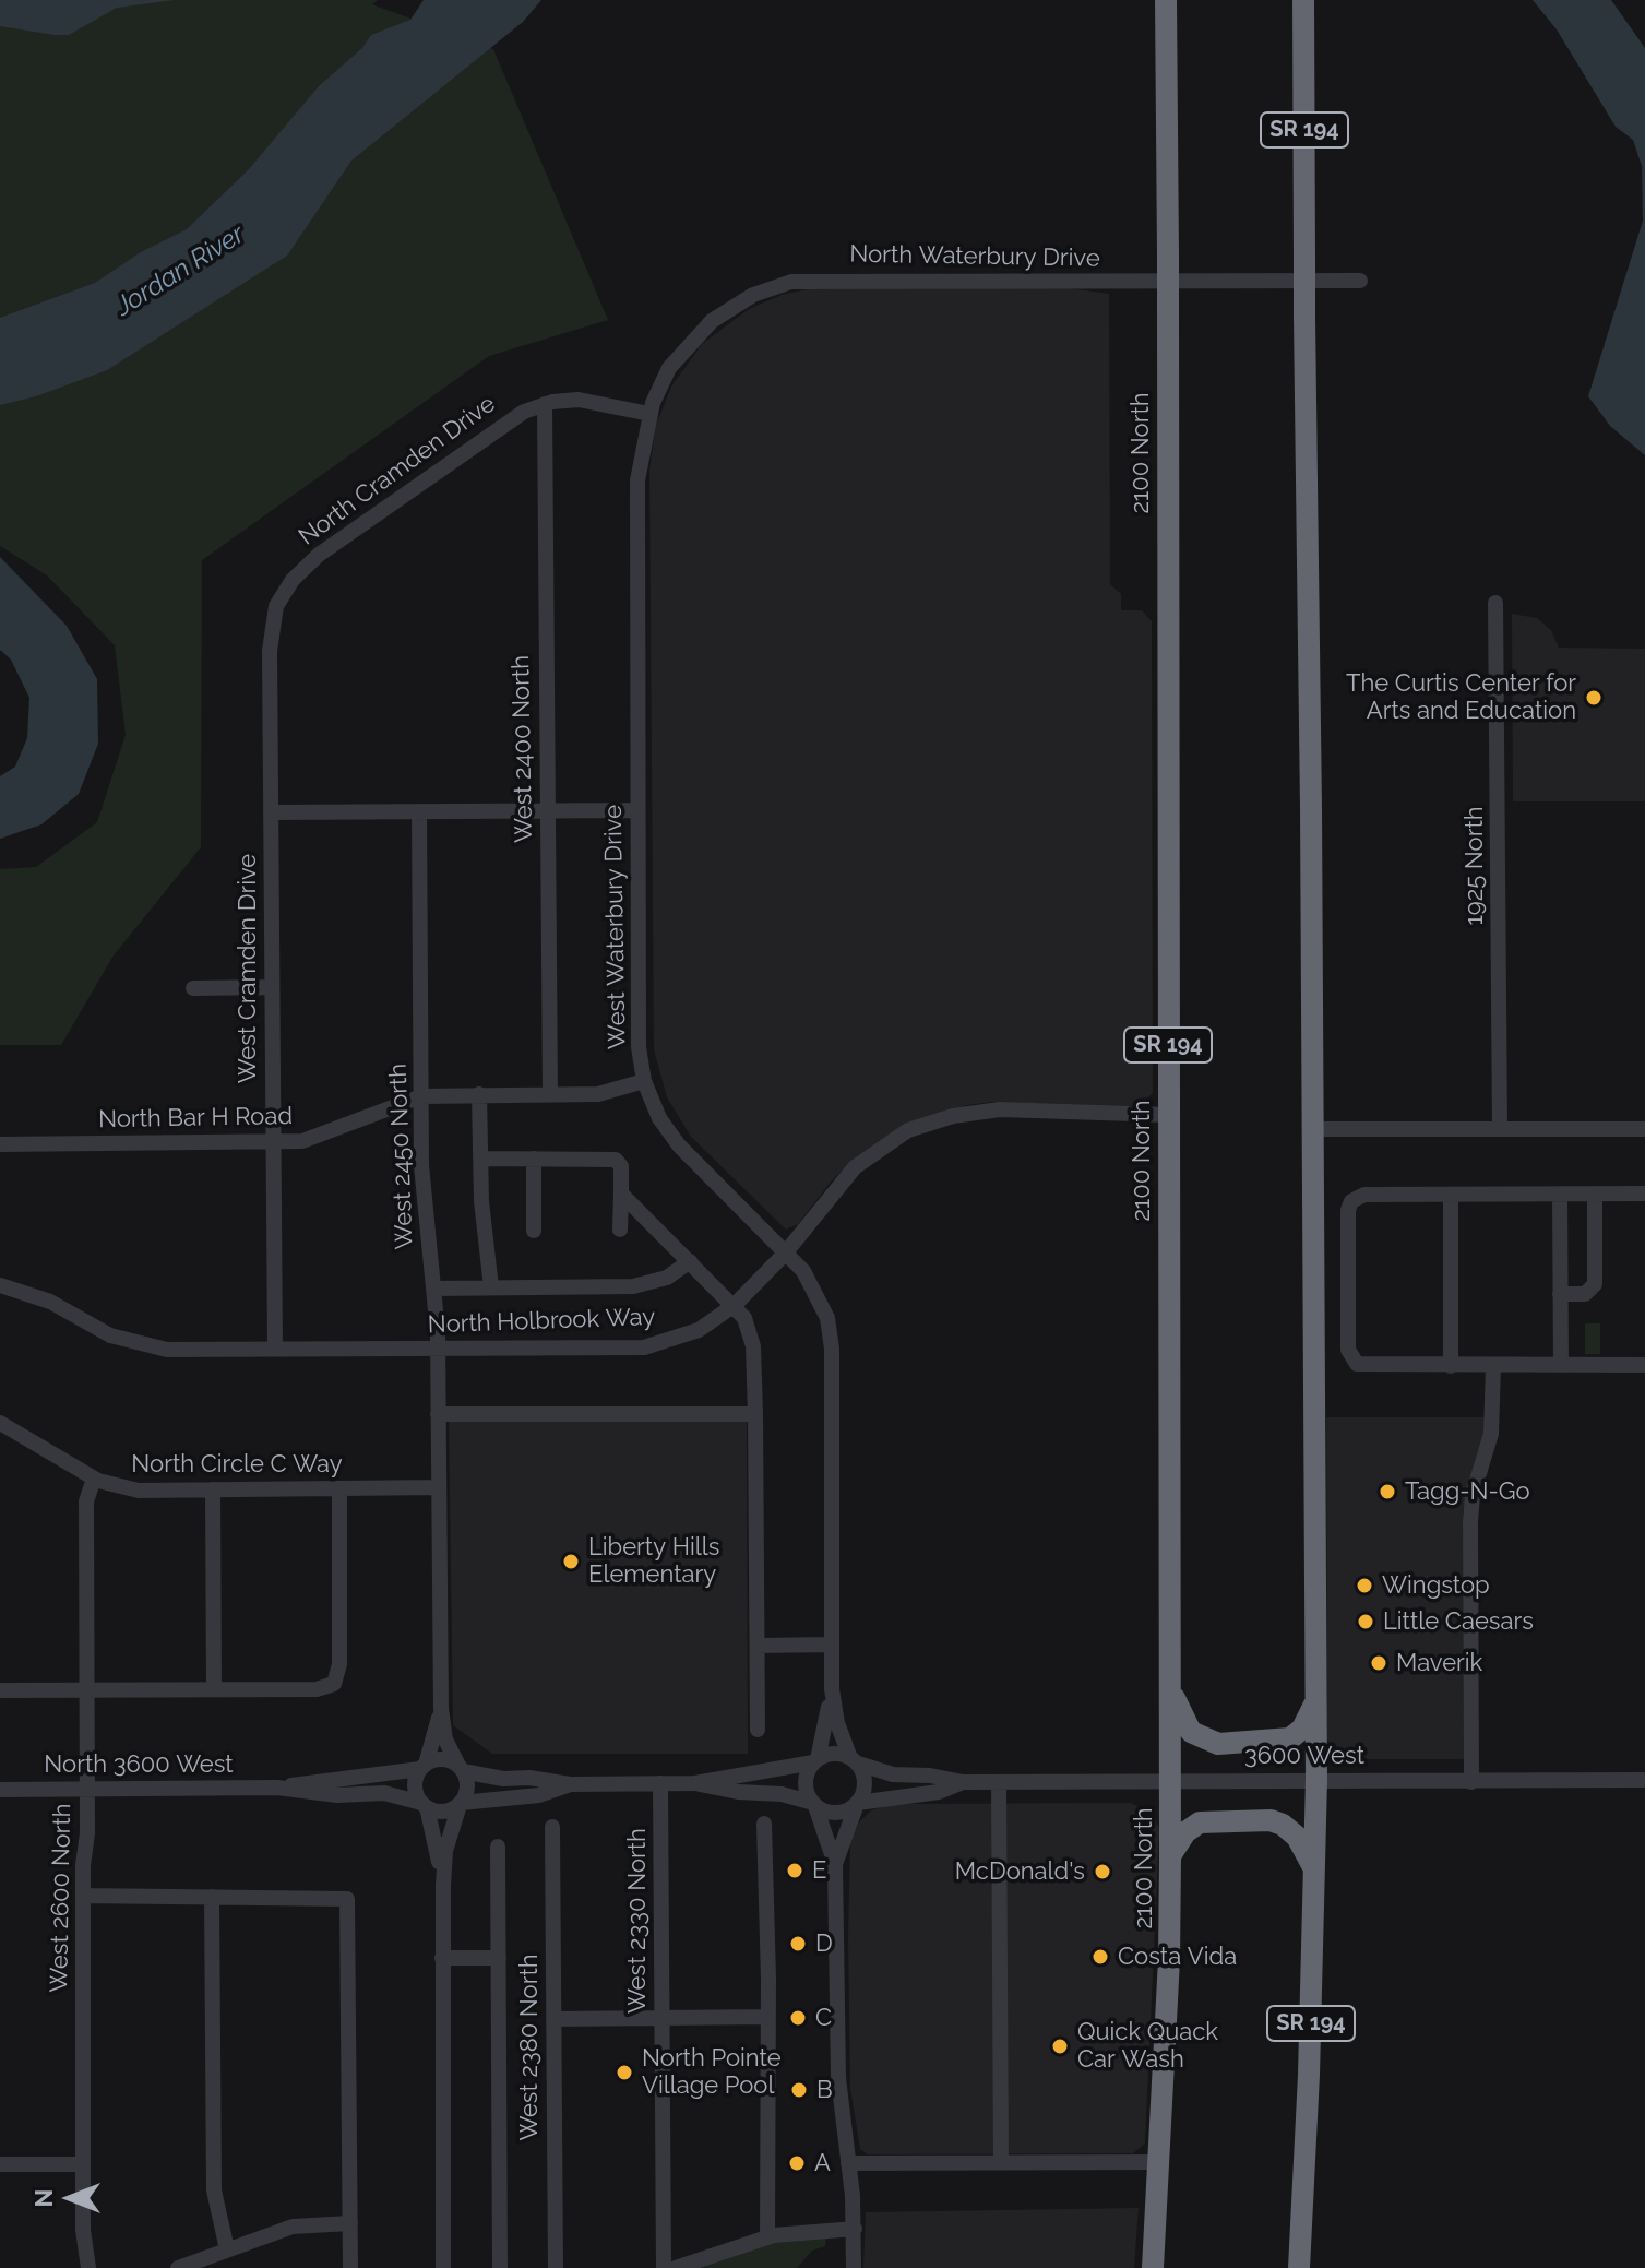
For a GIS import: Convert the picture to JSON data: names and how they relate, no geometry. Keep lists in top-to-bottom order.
{
  "streets": {
    "highway": ["SR 194", "2100 North"],
    "street": [
      "North Waterbury Drive",
      "North Cramden Drive",
      "West 2400 North",
      "1925 North",
      "West Waterbury Drive",
      "West Cramden Drive",
      "North Bar H Road",
      "West 2450 North",
      "North Holbrook Way",
      "North Circle C Way",
      "3600 West",
      "North 3600 West",
      "West 2600 North",
      "West 2330 North",
      "West 2380 North"
    ]
  },
  "crossings": [
    ["SR 194", "3600 West"],
    ["North Waterbury Drive", "North Cramden Drive"],
    ["North Waterbury Drive", "West Waterbury Drive"],
    ["2100 North", "North Holbrook Way"],
    ["2100 North", "3600 West"],
    ["North Cramden Drive", "West 2400 North"],
    ["North Cramden Drive", "West Waterbury Drive"],
    ["North Cramden Drive", "West Cramden Drive"],
    ["West 2400 North", "North Bar H Road"],
    ["West Waterbury Drive", "North Bar H Road"],
    ["West Waterbury Drive", "North Holbrook Way"],
    ["West Cramden Drive", "North Bar H Road"],
    ["West Cramden Drive", "North Holbrook Way"],
    ["North Bar H Road", "West 2450 North"],
    ["West 2450 North", "North Holbrook Way"],
    ["West 2450 North", "North Circle C Way"],
    ["West 2450 North", "North 3600 West"],
    ["North Circle C Way", "West 2600 North"],
    ["North 3600 West", "West 2600 North"]
  ],
  "water": ["Jordan River"],
  "places": [
    "The Curtis Center for Arts and Education",
    "Tagg-N-Go",
    "Liberty Hills Elementary",
    "Wingstop",
    "Little Caesars",
    "Maverik",
    "E",
    "McDonald's",
    "D",
    "Costa Vida",
    "C",
    "Quick Quack Car Wash",
    "North Pointe Village Pool",
    "B",
    "A"
  ],
  "north": "left"
}
